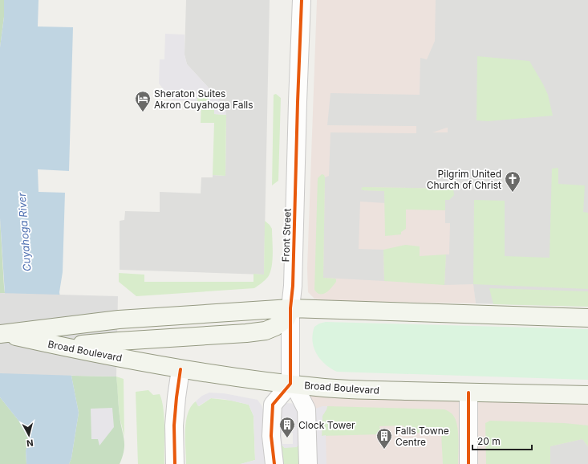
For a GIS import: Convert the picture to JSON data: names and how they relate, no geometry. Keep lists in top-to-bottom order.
{
  "streets": {
    "main road": ["Broad Boulevard"],
    "street": ["Front Street"]
  },
  "crossings": [
    ["Front Street", "Broad Boulevard"]
  ],
  "water": ["Cuyahoga River"],
  "places": {
    "hotel": ["Sheraton Suites Akron Cuyahoga Falls"],
    "church": ["Pilgrim United Church of Christ"],
    "building": ["Clock Tower", "Falls Towne Centre"]
  },
  "scale_bar": "20 m",
  "north": "bottom"
}
